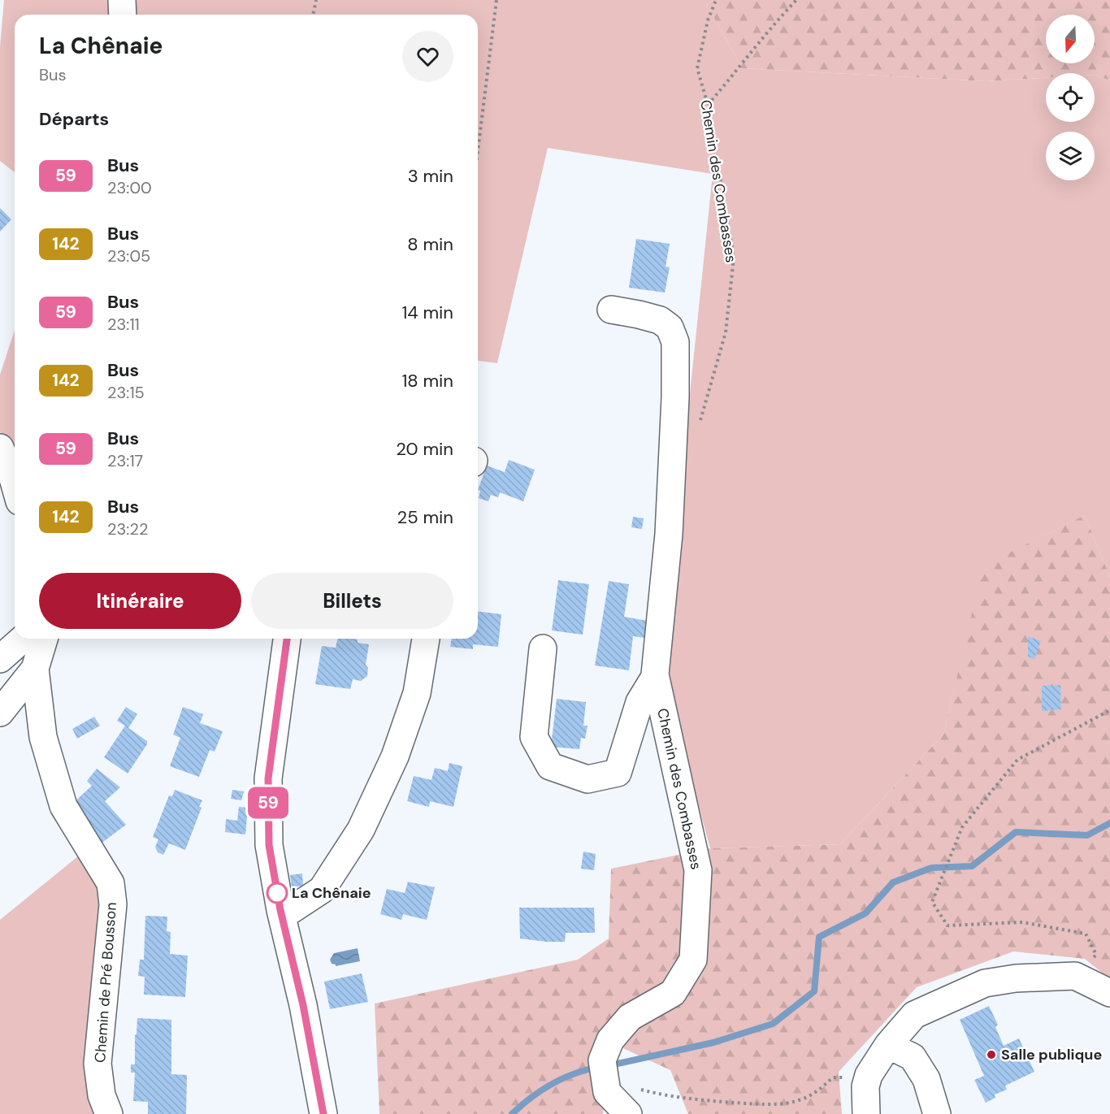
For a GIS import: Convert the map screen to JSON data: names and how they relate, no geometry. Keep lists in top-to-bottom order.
{
  "streets": {
    "street": ["Chemin des Combasses", "Chemin de Pré Bousson"]
  },
  "places": ["La Chênaie", "Salle publique"],
  "lines": ["bus line 59"],
  "north": "bottom",
  "page": {
    "on_map": "59",
    "heading": [
      ["La Chênaie", "Bus"],
      "Départs"
    ],
    "list": [
      {
        "mark": "59",
        "name": "Bus",
        "note": "23:00",
        "value": "3 min"
      },
      {
        "mark": "142",
        "name": "Bus",
        "note": "23:05",
        "value": "8 min"
      },
      {
        "mark": "59",
        "name": "Bus",
        "note": "23:11",
        "value": "14 min"
      },
      {
        "mark": "142",
        "name": "Bus",
        "note": "23:15",
        "value": "18 min"
      },
      {
        "mark": "59",
        "name": "Bus",
        "note": "23:17",
        "value": "20 min"
      },
      {
        "mark": "142",
        "name": "Bus",
        "note": "23:22",
        "value": "25 min"
      }
    ],
    "buttons": ["Itinéraire", "Billets"]
  }
}
